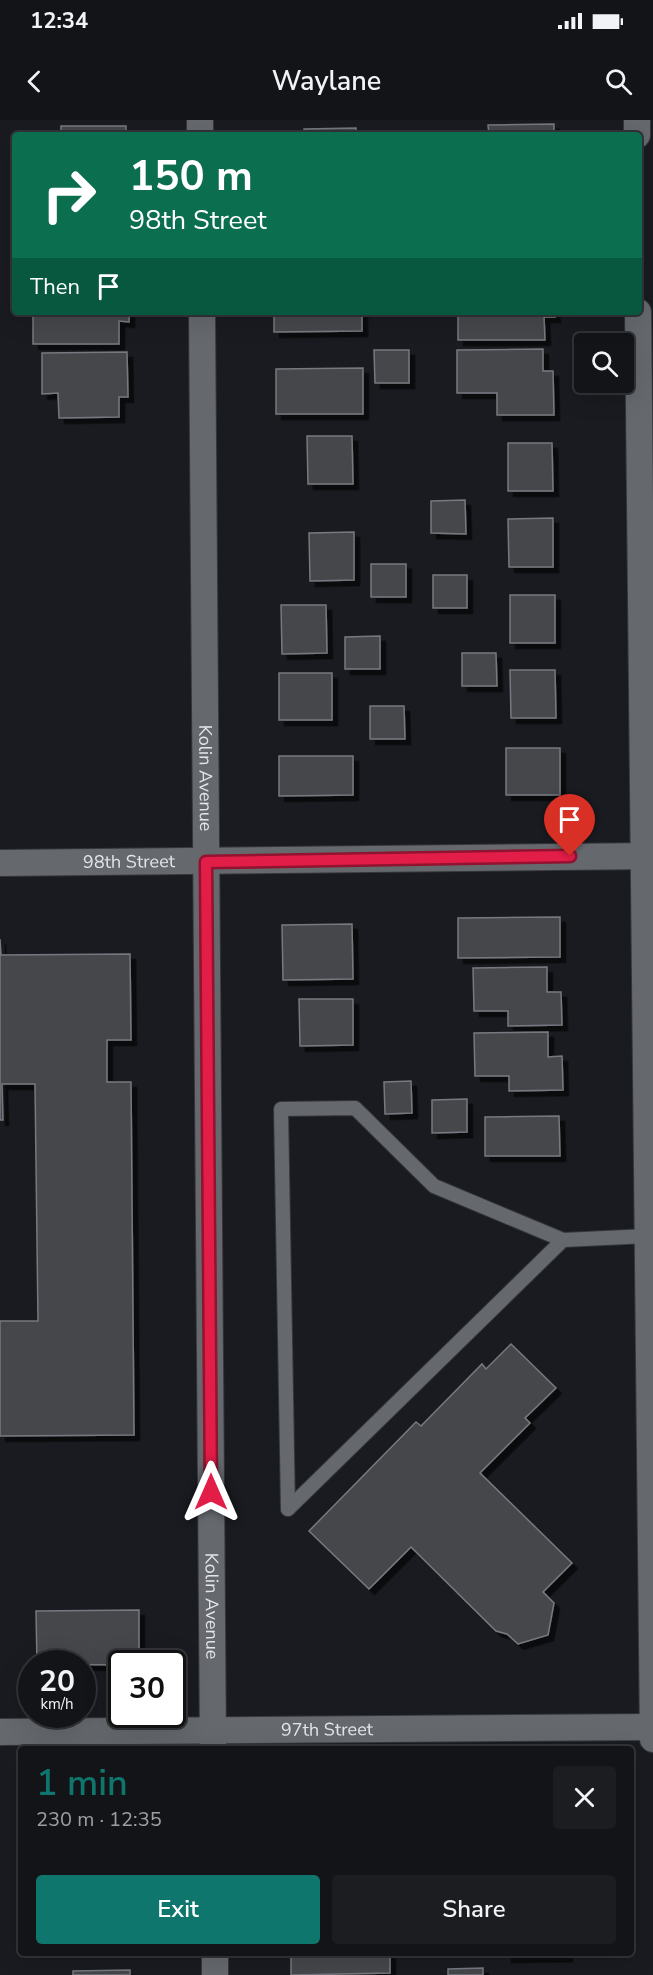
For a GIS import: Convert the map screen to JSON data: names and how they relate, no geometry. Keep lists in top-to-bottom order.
{
  "streets": {
    "street": ["Kolin Avenue", "98th Street", "97th Street"]
  },
  "crossings": [
    ["Kolin Avenue", "98th Street"],
    ["Kolin Avenue", "97th Street"]
  ],
  "page": {
    "status": "12:34",
    "header": "Waylane",
    "turn": ["150 m", "98th Street"],
    "then": "Then",
    "speed": "20 km/h",
    "limit": "30",
    "heading": ["1 min", "230 m · 12:35"],
    "buttons": ["Exit", "Share"]
  }
}
